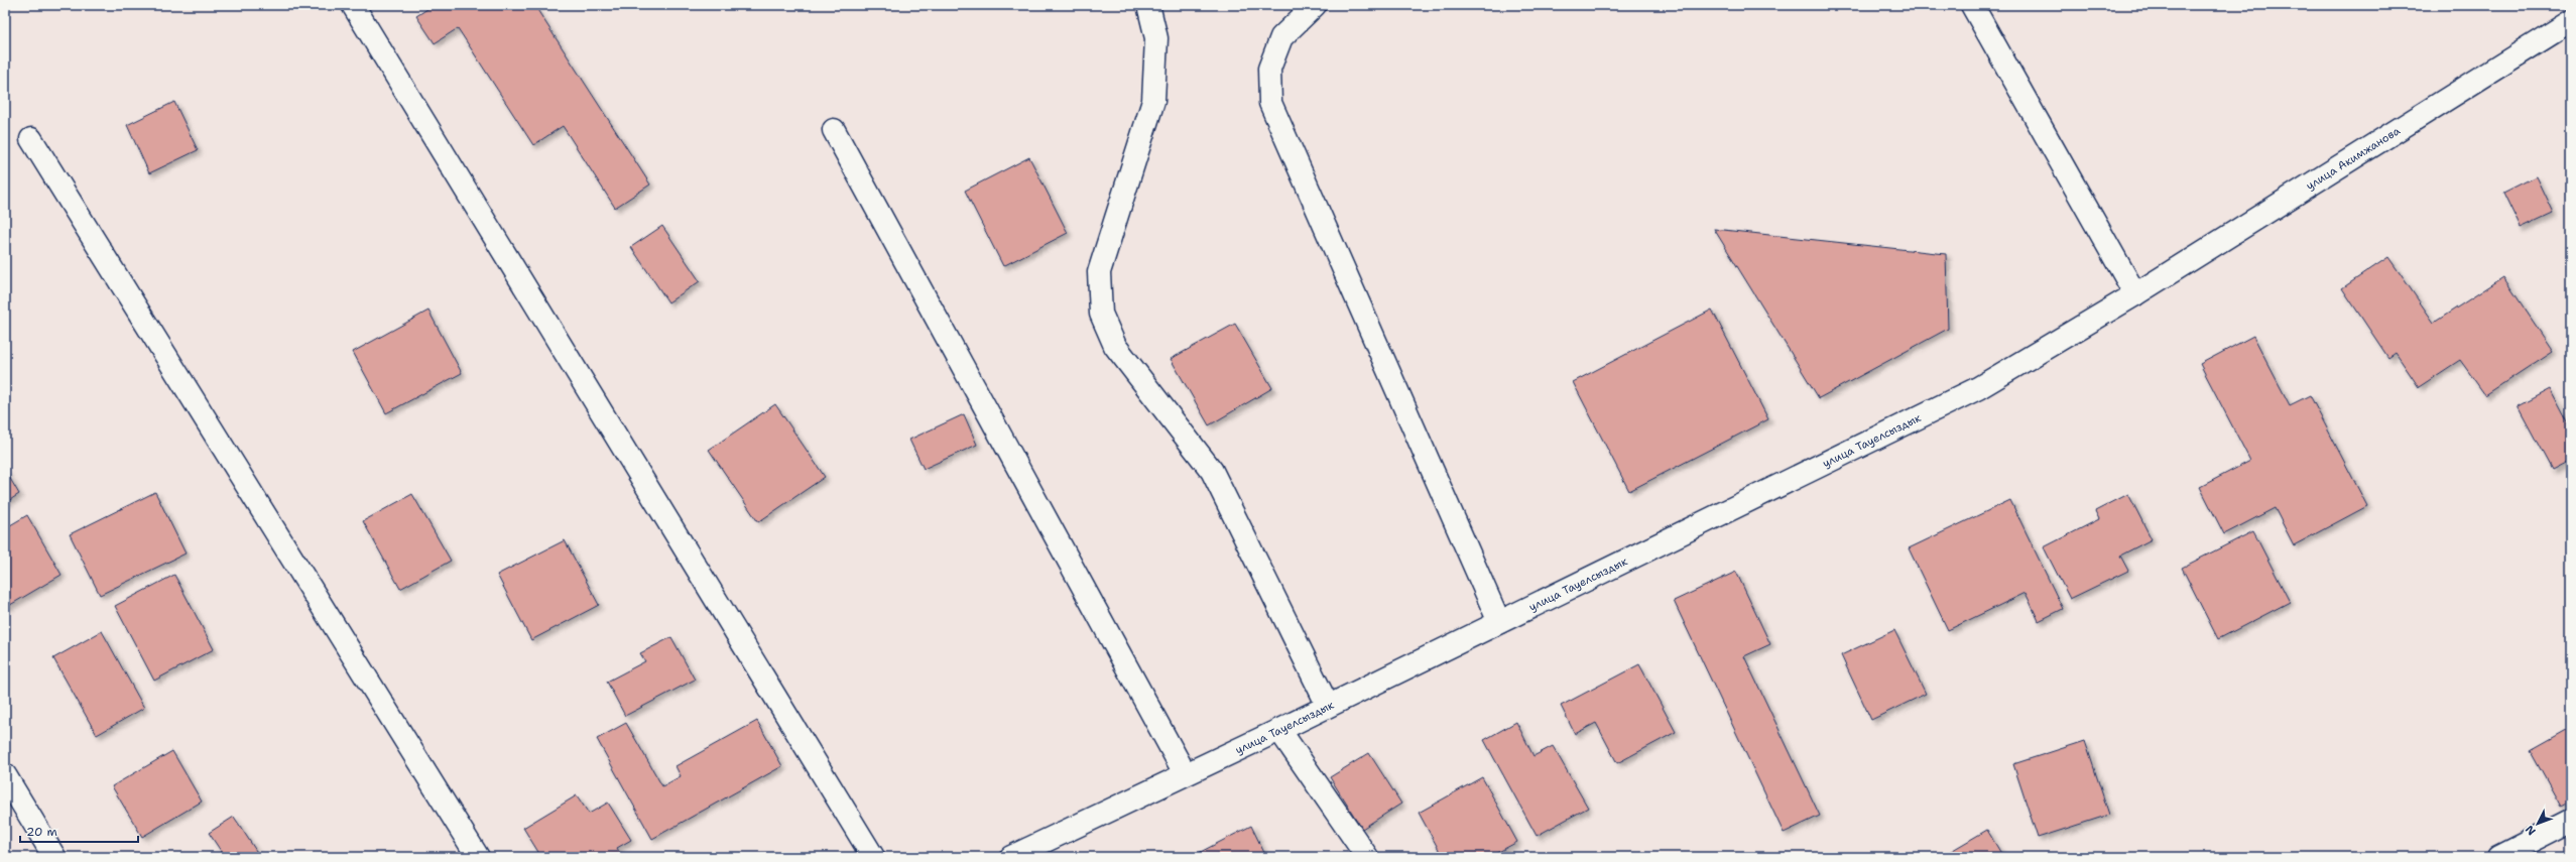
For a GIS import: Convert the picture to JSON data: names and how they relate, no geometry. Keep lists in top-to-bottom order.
{
  "streets": {
    "street": ["улица Акимжанова", "улица Тауелсыздык"]
  },
  "crossings": [
    ["улица Акимжанова", "улица Тауелсыздык"]
  ],
  "scale_bar": "20 m",
  "north": "bottom left"
}
